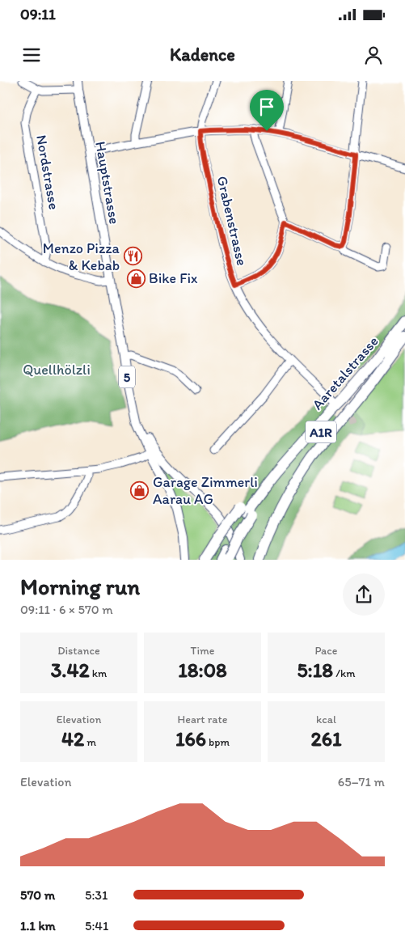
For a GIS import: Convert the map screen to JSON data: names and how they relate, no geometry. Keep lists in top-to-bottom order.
{
  "streets": {
    "highway": ["Aaretalstrasse", "A1R"],
    "main road": ["Hauptstrasse", "5"],
    "street": ["Nordstrasse", "Grabenstrasse"]
  },
  "parks": ["Quellhölzli"],
  "places": {
    "restaurant": ["Menzo Pizza & Kebab"],
    "shop": ["Bike Fix", "Garage Zimmerli Aarau AG"]
  },
  "page": {
    "status": "09:11",
    "header": "Kadence",
    "heading": ["Morning run", "09:11 · 6 × 570 m"],
    "stats": [
      ["Distance", "3.42 km"],
      ["Time", "18:08"],
      ["Pace", "5:18 /km"],
      ["Elevation", "42 m"],
      ["Heart rate", "166 bpm"],
      ["kcal", "261"]
    ],
    "chart": ["Elevation", "65–71 m"],
    "list": [
      {
        "name": "570 m",
        "note": "5:31"
      },
      {
        "name": "1.1 km",
        "note": "5:41"
      }
    ]
  }
}
